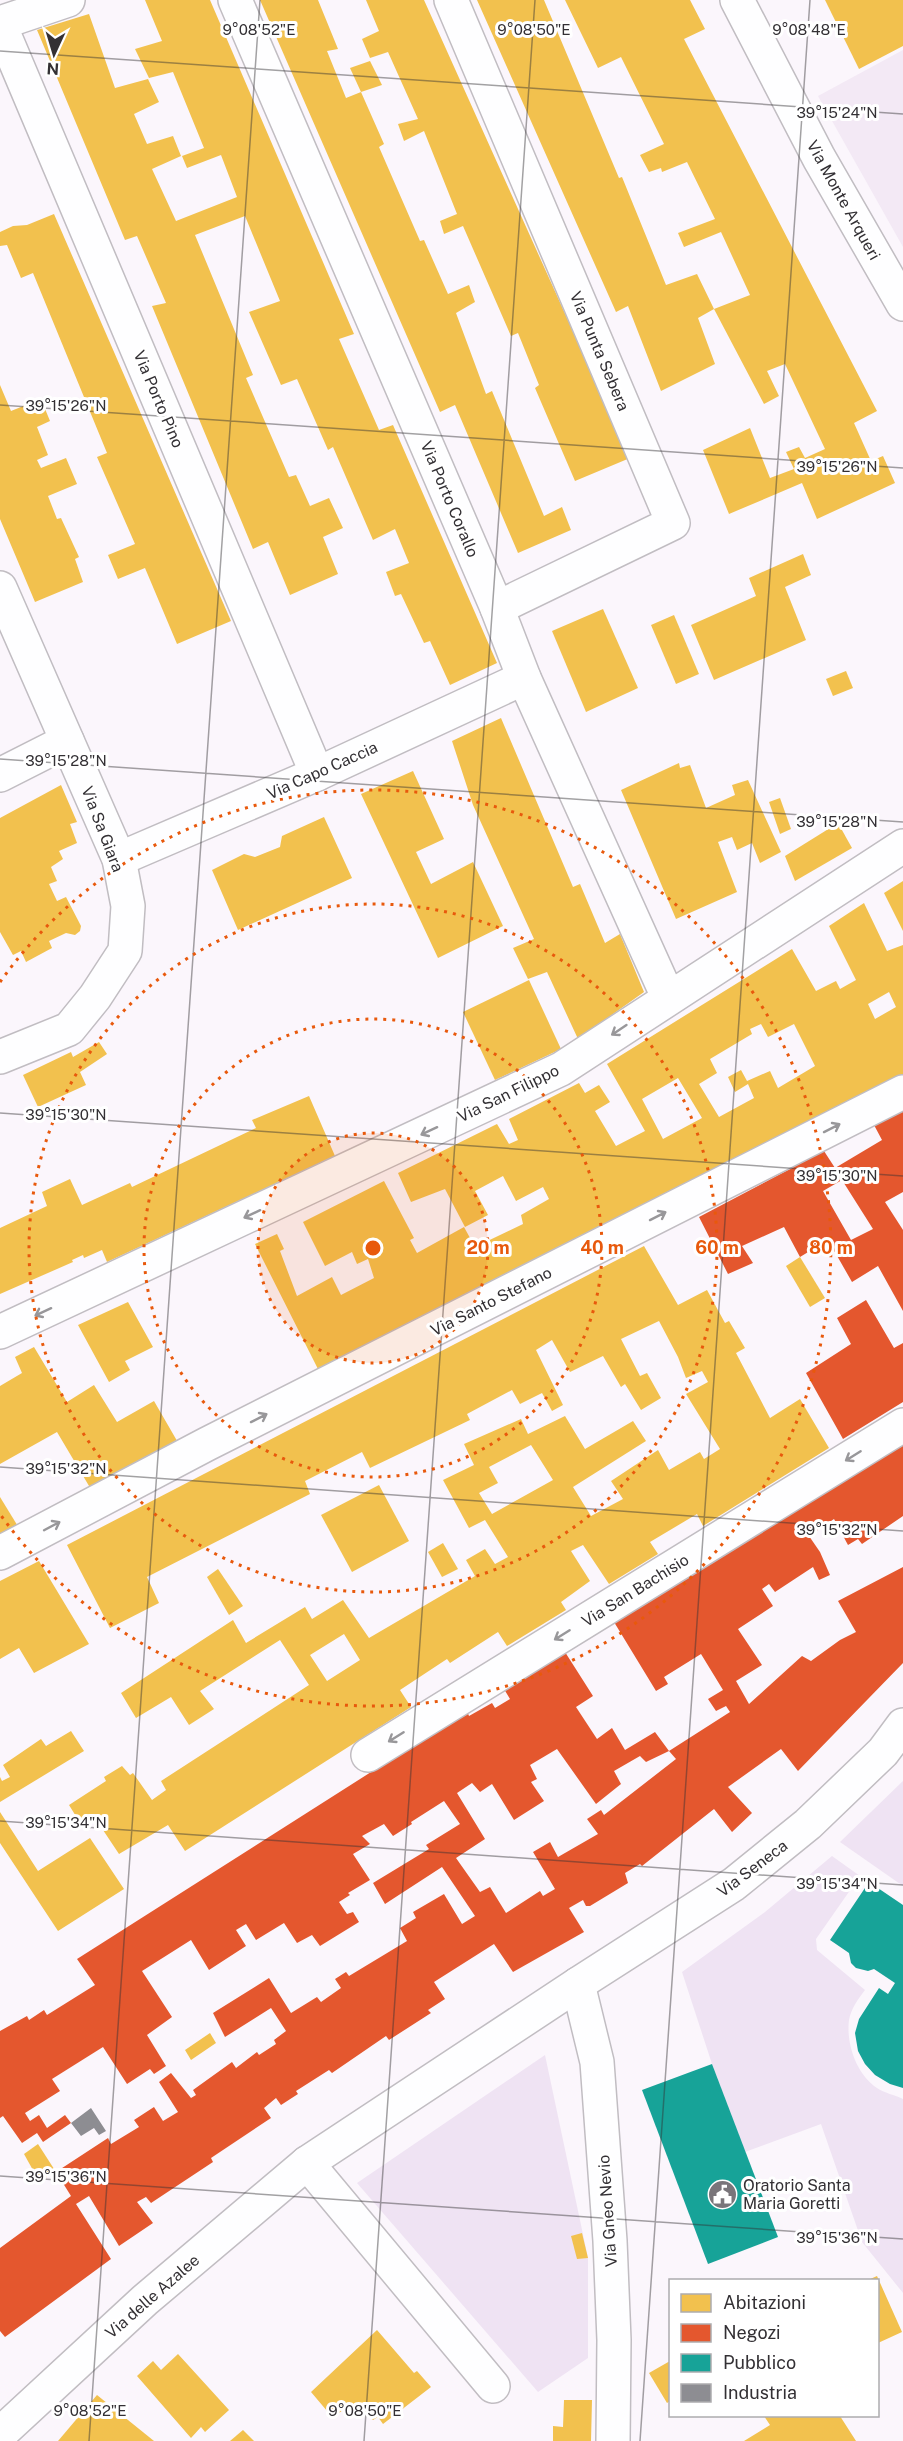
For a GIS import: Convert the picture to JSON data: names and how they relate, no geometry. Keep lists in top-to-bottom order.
{
  "streets": {
    "street": [
      "Via Monte Arqueri",
      "Via Punta Sebera",
      "Via Porto Pino",
      "Via Porto Corallo",
      "Via Capo Caccia",
      "Via Sa Giara",
      "Via San Filippo",
      "Via Santo Stefano",
      "Via San Bachisio",
      "Via Seneca",
      "Via Gneo Nevio",
      "Via delle Azalee"
    ]
  },
  "crossings": [
    ["Via Punta Sebera", "Via Porto Corallo"],
    ["Via Porto Pino", "Via Capo Caccia"],
    ["Via Porto Corallo", "Via Capo Caccia"],
    ["Via Porto Corallo", "Via San Filippo"],
    ["Via Capo Caccia", "Via Sa Giara"],
    ["Via Seneca", "Via Gneo Nevio"],
    ["Via Seneca", "Via delle Azalee"],
    ["Via Gneo Nevio", "Via delle Azalee"]
  ],
  "one_way": ["Via San Filippo", "Via Santo Stefano", "Via San Bachisio"],
  "places": {
    "public building": ["Oratorio Santa Maria Goretti"]
  },
  "legend": [
    "Abitazioni",
    "Negozi",
    "Pubblico",
    "Industria"
  ],
  "north": "bottom",
  "coordinates": [
    "9°08'52\"E",
    "9°08'50\"E",
    "9°08'48\"E",
    "39°15'24\"N",
    "39°15'26\"N",
    "39°15'28\"N",
    "39°15'30\"N",
    "39°15'32\"N",
    "39°15'34\"N",
    "39°15'36\"N"
  ],
  "rings": [
    "20 m",
    "40 m",
    "60 m",
    "80 m"
  ]
}
